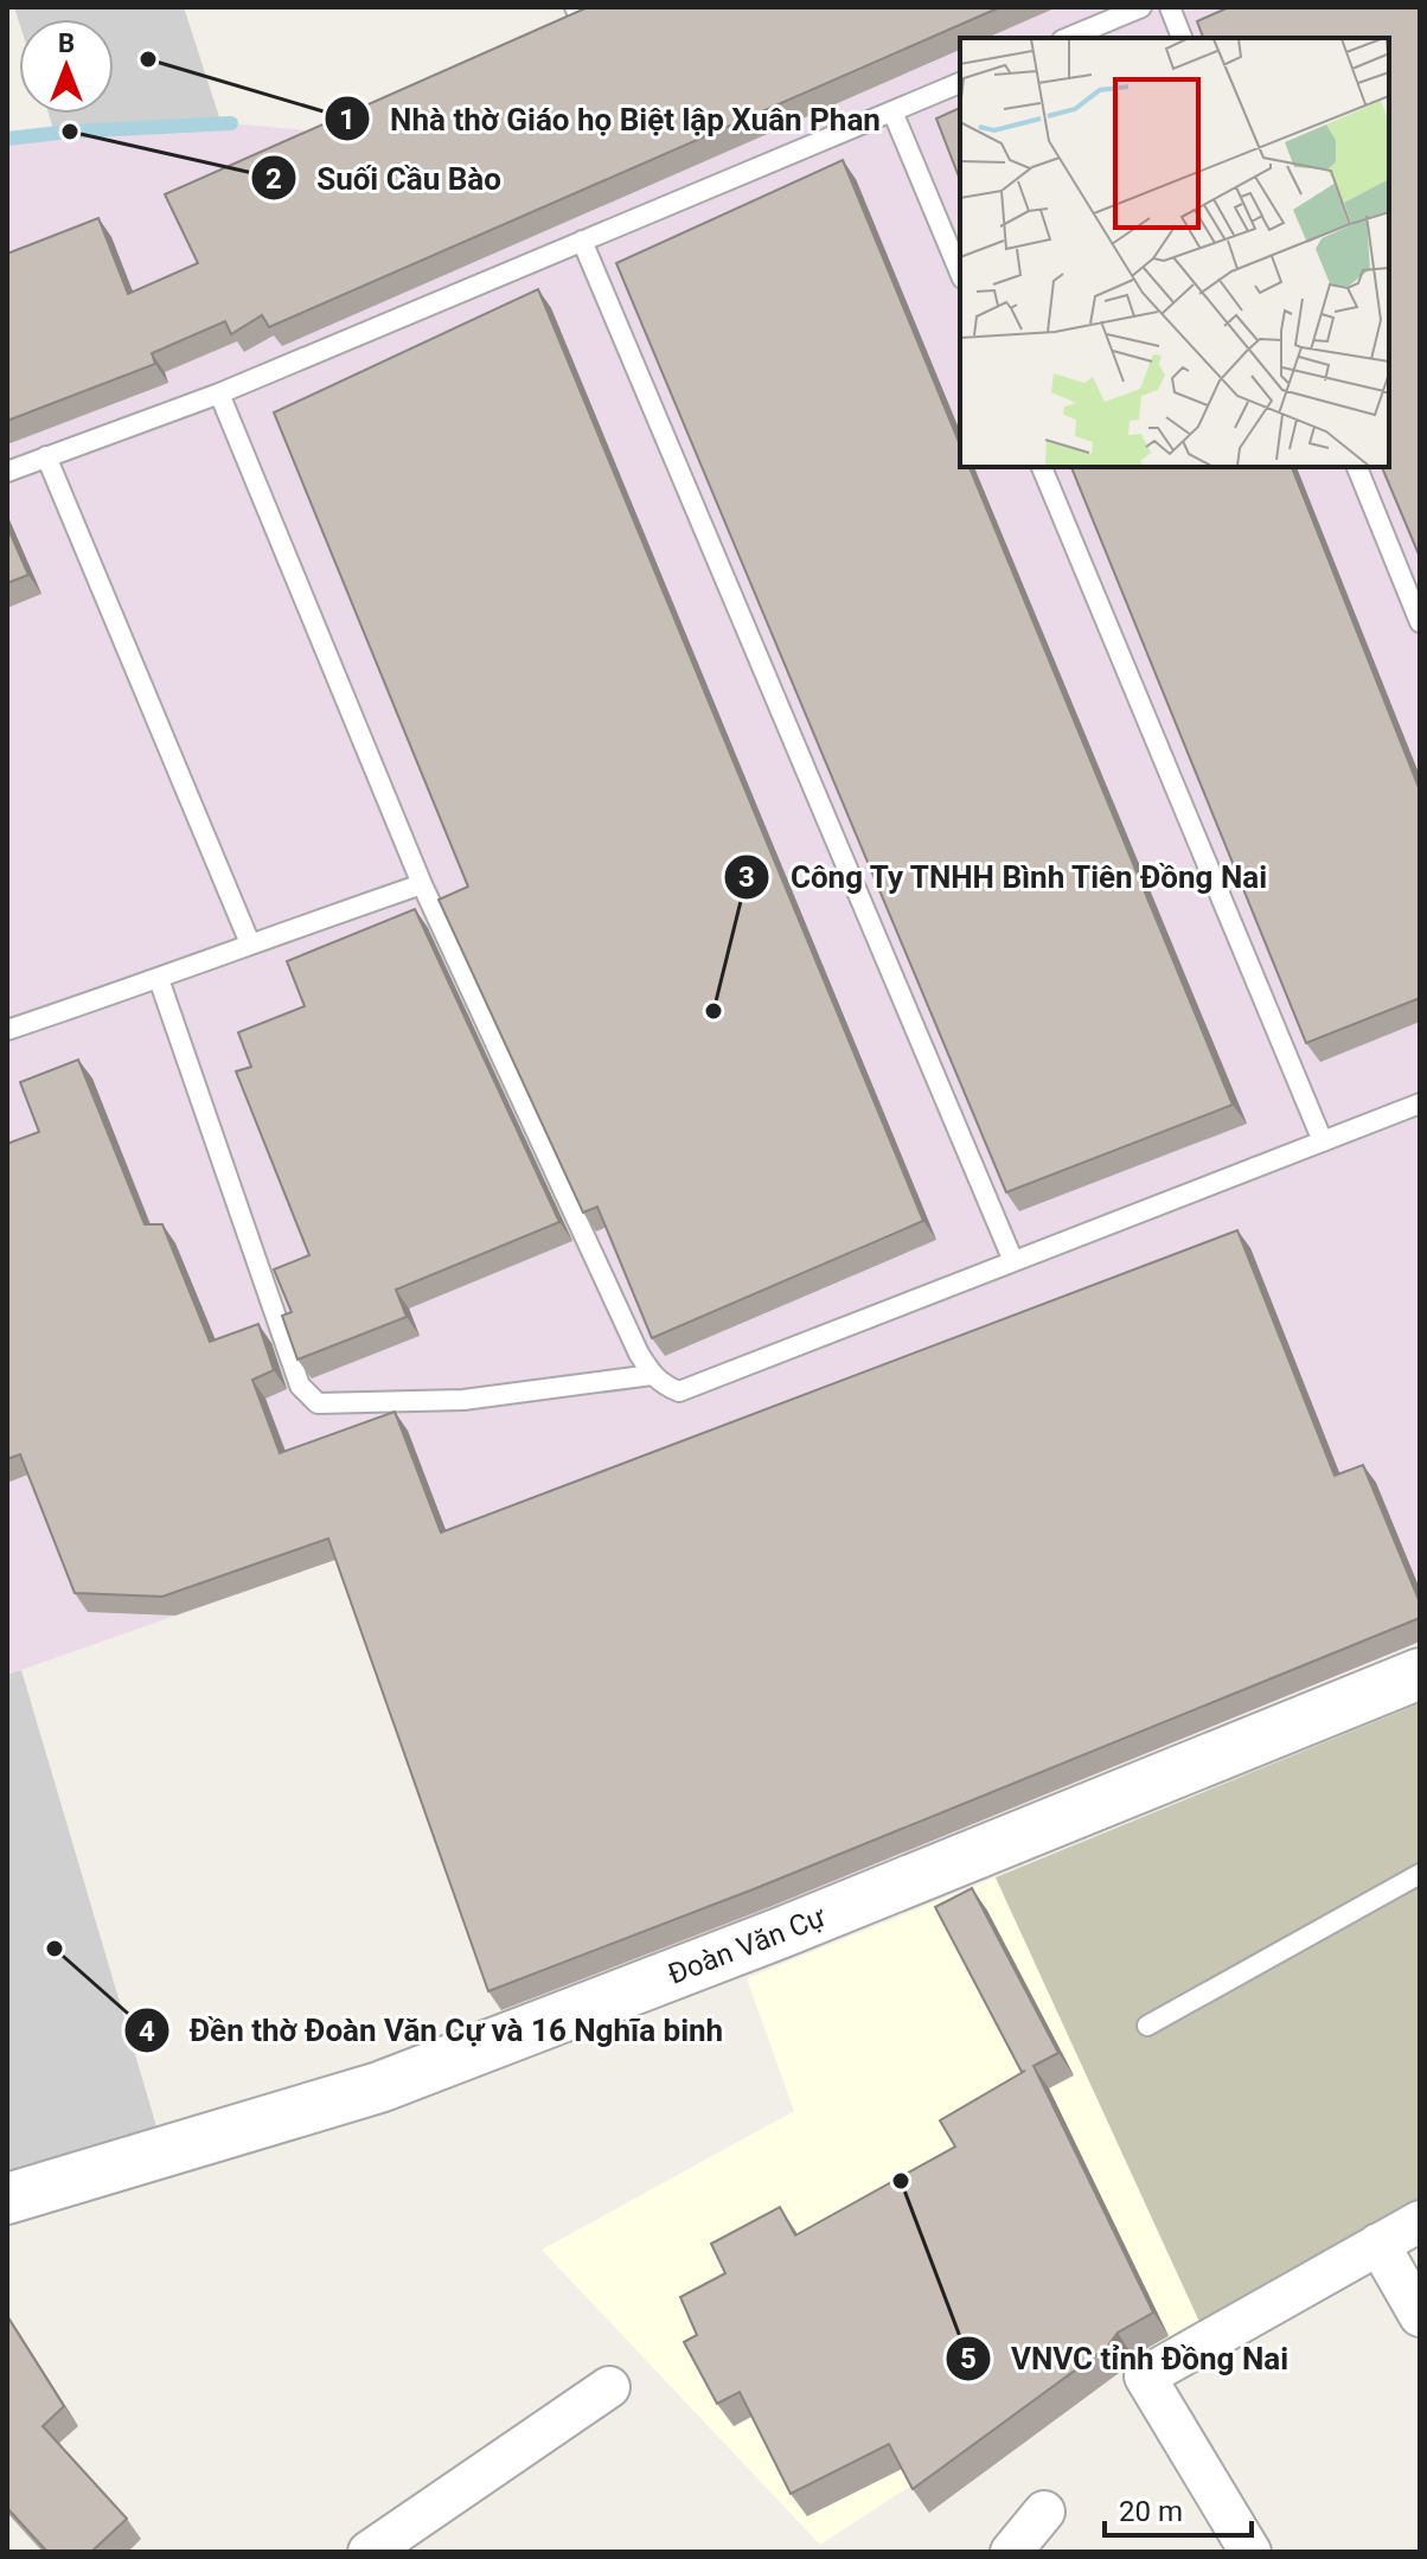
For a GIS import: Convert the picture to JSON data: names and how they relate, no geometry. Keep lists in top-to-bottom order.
{
  "streets": {
    "street": ["Đoàn Văn Cự"]
  },
  "places": [
    "Nhà thờ Giáo họ Biệt lập Xuân Phan",
    "Suối Cầu Bào",
    "Công Ty TNHH Bình Tiên Đồng Nai",
    "Đền thờ Đoàn Văn Cự và 16 Nghĩa binh",
    "VNVC tỉnh Đồng Nai"
  ],
  "scale_bar": "20 m",
  "north": "top"
}
